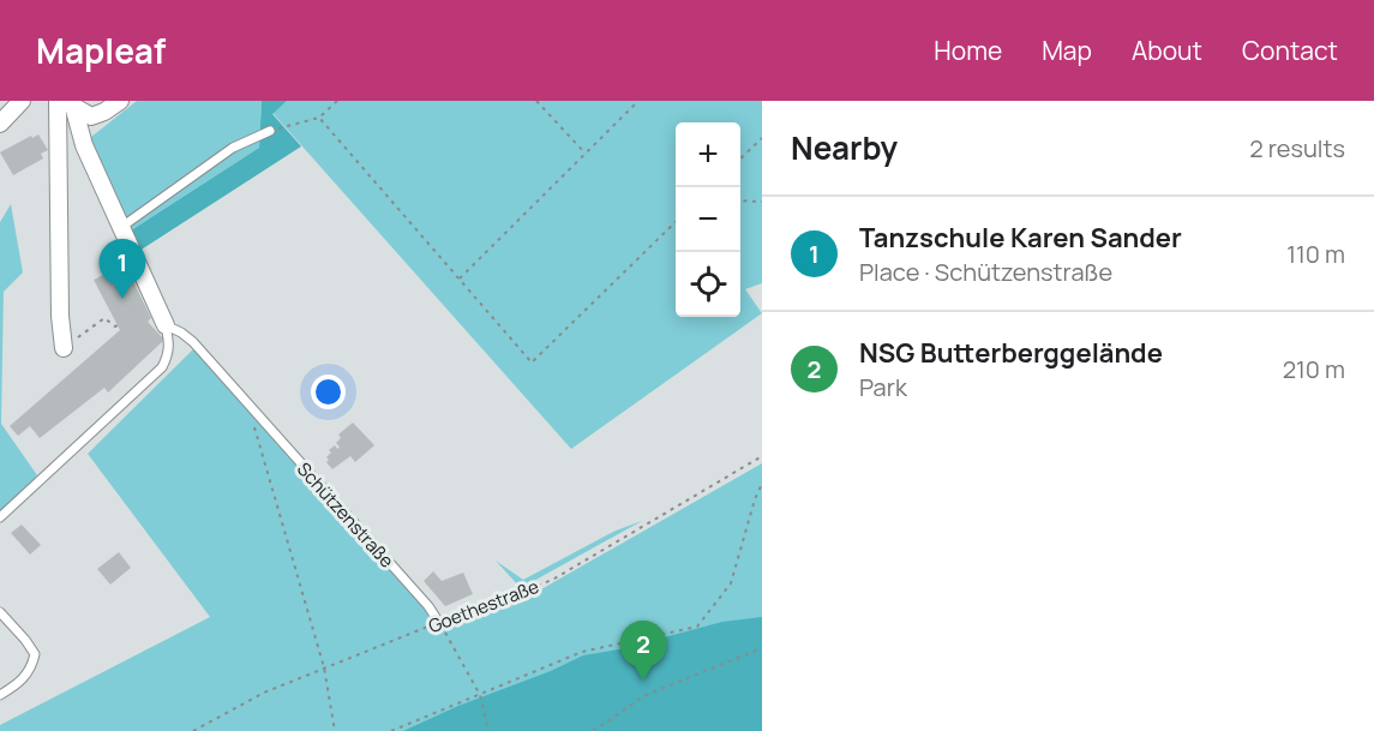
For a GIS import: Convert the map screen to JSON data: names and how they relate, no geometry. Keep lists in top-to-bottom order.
{
  "streets": {
    "lane": ["Schützenstraße", "Goethestraße"]
  },
  "crossings": [
    ["Schützenstraße", "Goethestraße"]
  ],
  "page": {
    "header": "Mapleaf",
    "nav": [
      "Home",
      "Map",
      "About",
      "Contact"
    ],
    "heading": ["Nearby", "2 results"],
    "map_buttons": ["+", "−"],
    "list": [
      {
        "mark": "1",
        "name": "Tanzschule Karen Sander",
        "note": "Place · Schützenstraße",
        "value": "110 m"
      },
      {
        "mark": "2",
        "name": "NSG Butterberggelände",
        "note": "Park",
        "value": "210 m"
      }
    ],
    "pins": ["1", "2"]
  }
}
